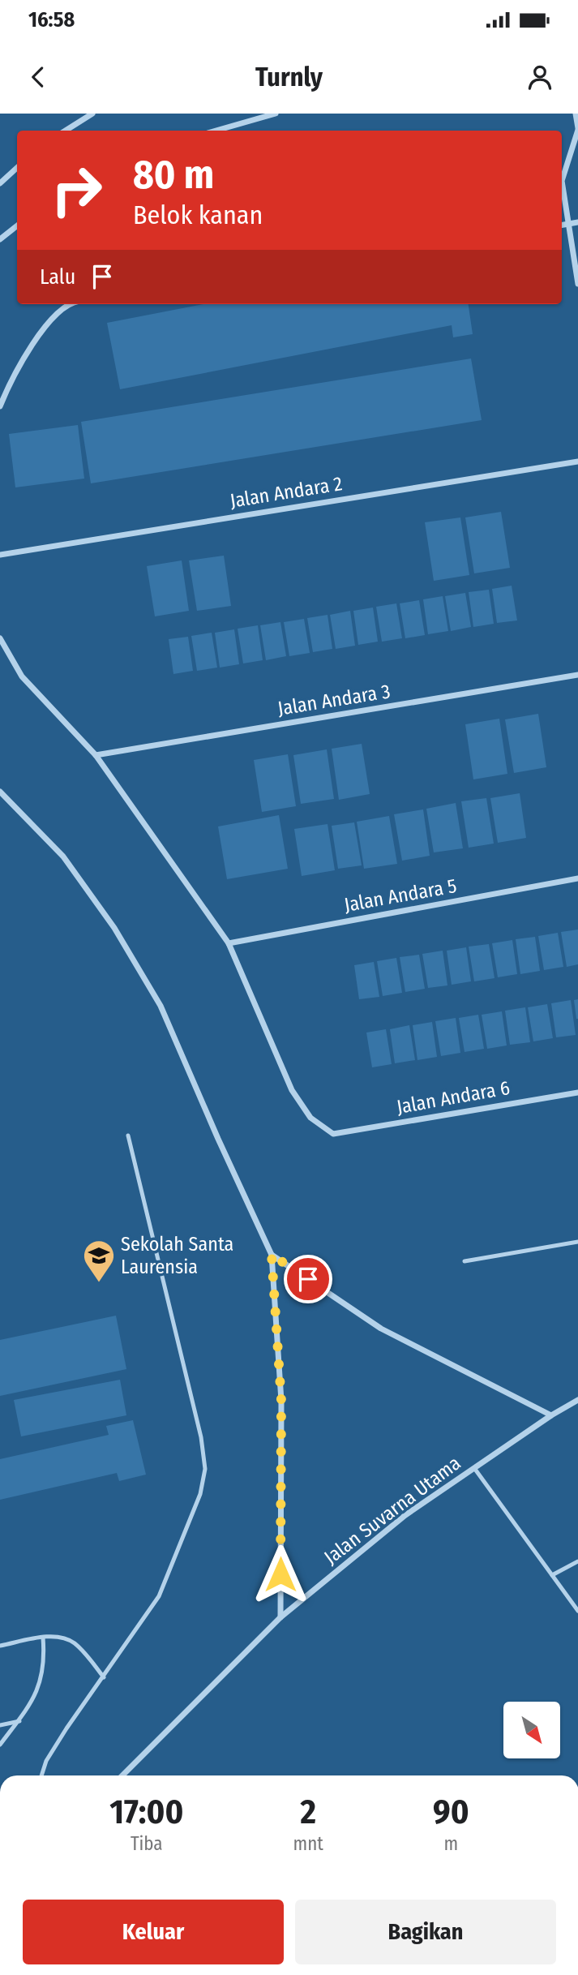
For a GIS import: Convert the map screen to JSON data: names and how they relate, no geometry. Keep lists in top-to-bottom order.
{
  "streets": {
    "street": [
      "Jalan Andara 2",
      "Jalan Andara 3",
      "Jalan Andara 5",
      "Jalan Andara 6",
      "Jalan Suvarna Utama"
    ]
  },
  "crossings": [
    ["Jalan Andara 5", "Jalan Andara 6"]
  ],
  "places": {
    "school or university": ["Sekolah Santa Laurensia"]
  },
  "north": "bottom right",
  "page": {
    "status": "16:58",
    "header": "Turnly",
    "turn": ["80 m", "Belok kanan"],
    "then": "Lalu",
    "eta": [
      "17:00",
      "Tiba",
      "2",
      "mnt",
      "90",
      "m"
    ],
    "buttons": ["Keluar", "Bagikan"]
  }
}
